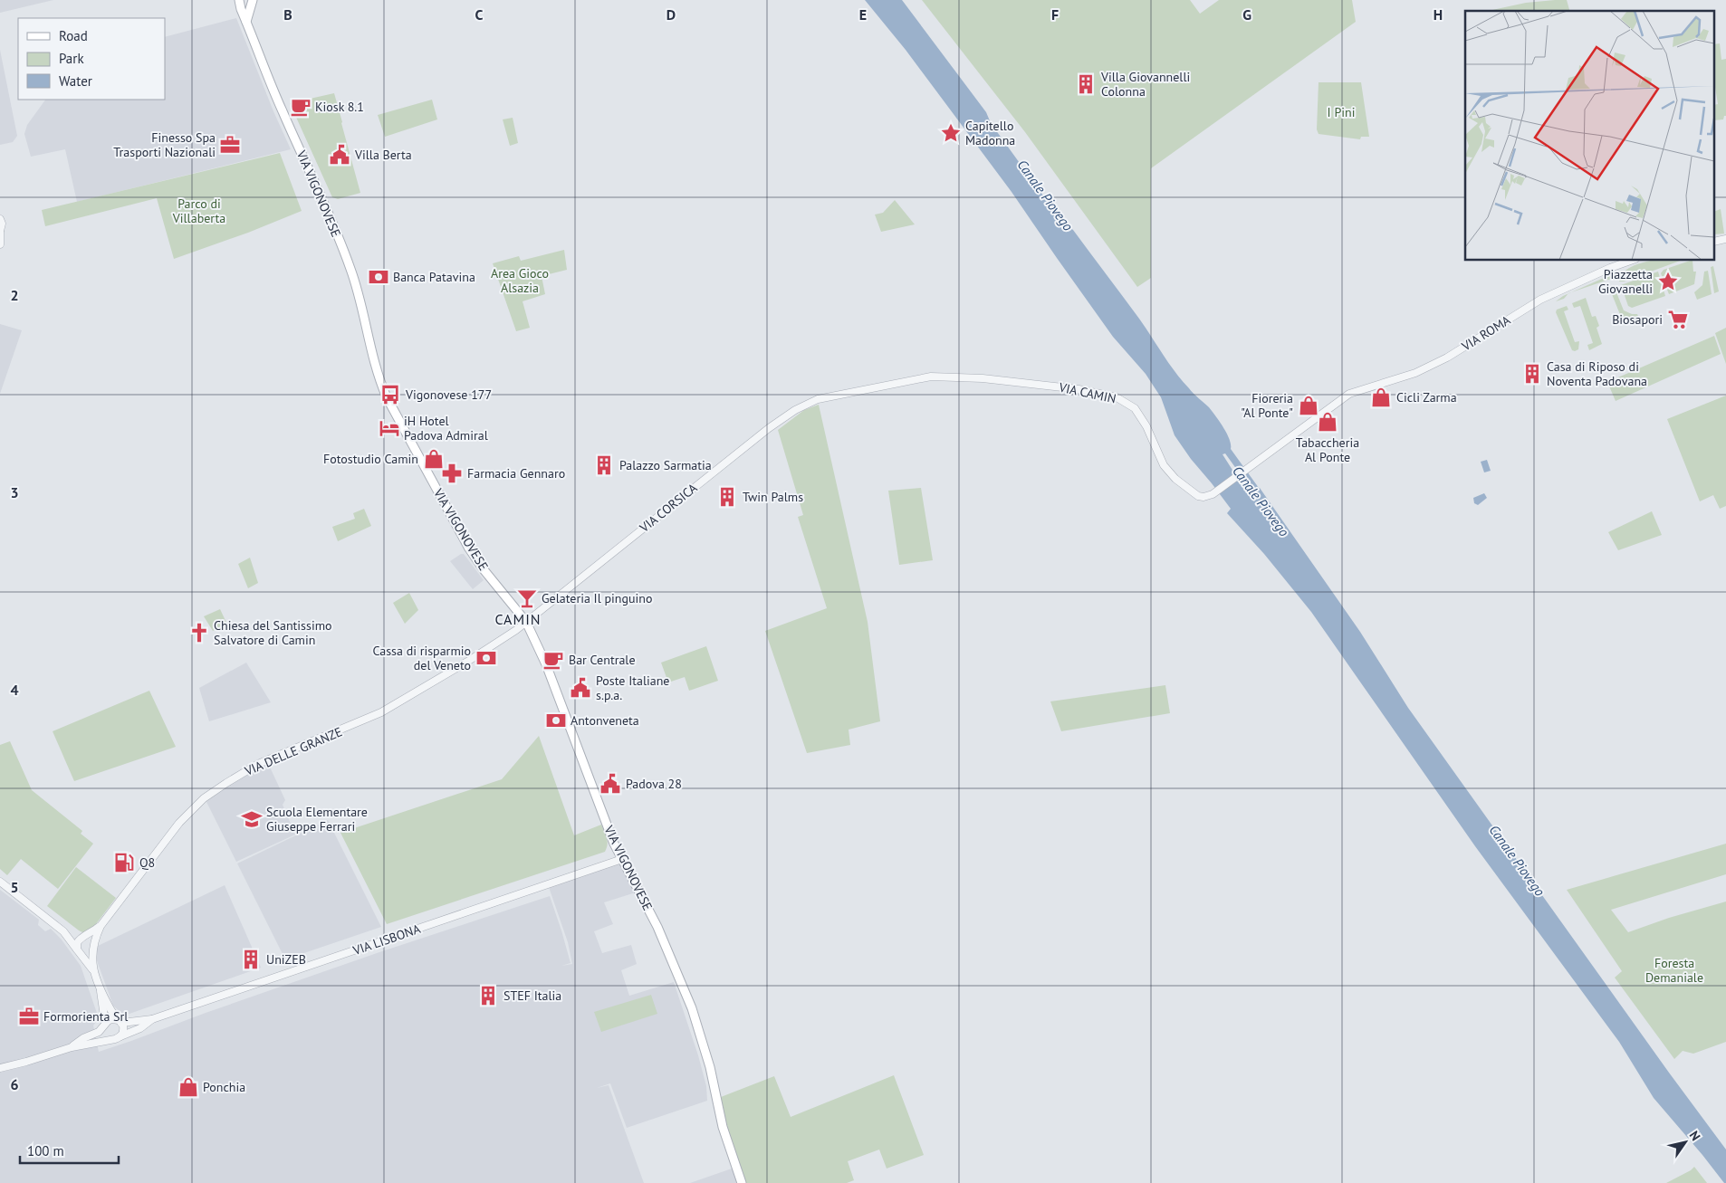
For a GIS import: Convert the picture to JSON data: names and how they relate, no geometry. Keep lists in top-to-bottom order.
{
  "streets": {
    "main road": ["VIA VIGONOVESE"],
    "street": [
      "VIA ROMA",
      "VIA CAMIN",
      "VIA CORSICA",
      "VIA DELLE GRANZE",
      "VIA LISBONA"
    ]
  },
  "crossings": [
    ["VIA VIGONOVESE", "VIA CORSICA"],
    ["VIA VIGONOVESE", "VIA DELLE GRANZE"],
    ["VIA VIGONOVESE", "VIA LISBONA"],
    ["VIA ROMA", "VIA CAMIN"],
    ["VIA CAMIN", "VIA CORSICA"],
    ["VIA CORSICA", "VIA DELLE GRANZE"],
    ["VIA DELLE GRANZE", "VIA LISBONA"]
  ],
  "districts": ["CAMIN"],
  "water": ["Canale Piovego"],
  "parks": [
    "I Pini",
    "Parco di Villaberta",
    "Area Gioco Alsazia",
    "Foresta Demaniale"
  ],
  "places": {
    "building": [
      "Villa Giovannelli Colonna",
      "Casa di Riposo di Noventa Padovana",
      "Palazzo Sarmatia",
      "Twin Palms",
      "UniZEB",
      "STEF Italia"
    ],
    "cafe": ["Kiosk 8.1", "Bar Centrale"],
    "place": ["Capitello Madonna", "Piazzetta Giovanelli"],
    "office": ["Finesso Spa Trasporti Nazionali", "Formorienta Srl"],
    "public building": ["Villa Berta", "Poste Italiane s.p.a.", "Padova 28"],
    "bank": ["Banca Patavina", "Cassa di risparmio del Veneto", "Antonveneta"],
    "supermarket": ["Biosapori"],
    "bus stop": ["Vigonovese 177"],
    "shop": [
      "Cicli Zarma",
      "Fioreria \"Al Ponte\"",
      "Tabaccheria Al Ponte",
      "Fotostudio Camin",
      "Ponchia"
    ],
    "hotel": ["iH Hotel Padova Admiral"],
    "pharmacy": ["Farmacia Gennaro"],
    "bar": ["Gelateria Il pinguino"],
    "church": ["Chiesa del Santissimo Salvatore di Camin"],
    "school or university": ["Scuola Elementare Giuseppe Ferrari"],
    "fuel station": ["Q8"]
  },
  "legend": ["Road", "Park", "Water"],
  "scale_bar": "100 m",
  "north": "top right",
  "grid": {
    "columns": [
      "B",
      "C",
      "D",
      "E",
      "F",
      "G",
      "H"
    ],
    "rows": [
      "2",
      "3",
      "4",
      "5",
      "6"
    ]
  }
}
